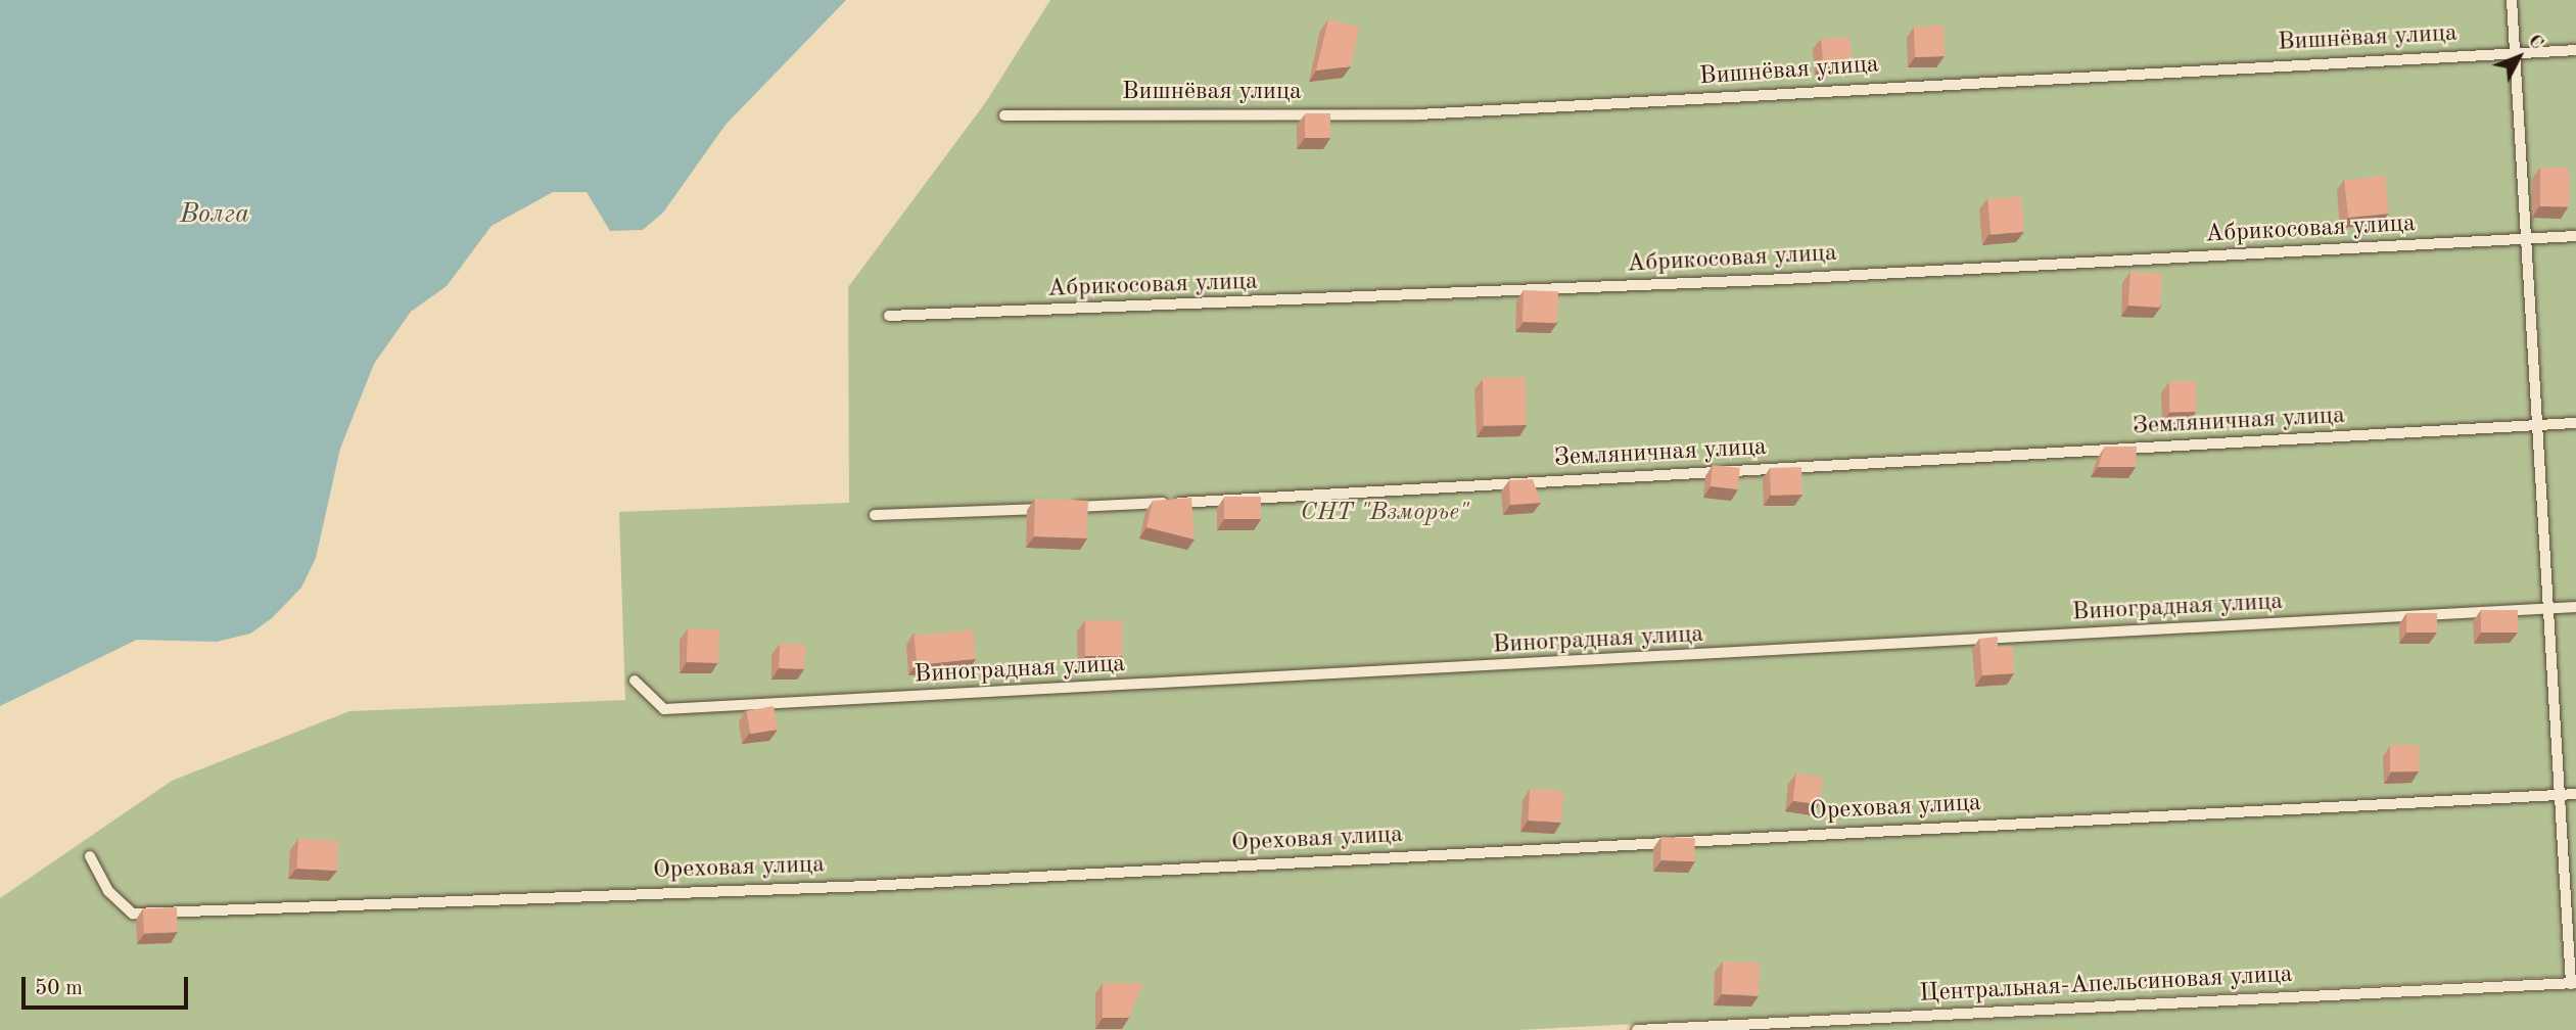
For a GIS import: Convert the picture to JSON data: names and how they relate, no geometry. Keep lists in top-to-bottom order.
{
  "streets": {
    "lane": [
      "Вишнёвая улица",
      "Абрикосовая улица",
      "Земляничная улица",
      "Виноградная улица",
      "Ореховая улица",
      "Центральная-Апельсиновая улица"
    ]
  },
  "water": ["Волга"],
  "parks": ["СНТ \"Взморье\""],
  "scale_bar": "50 m",
  "north": "top right"
}
